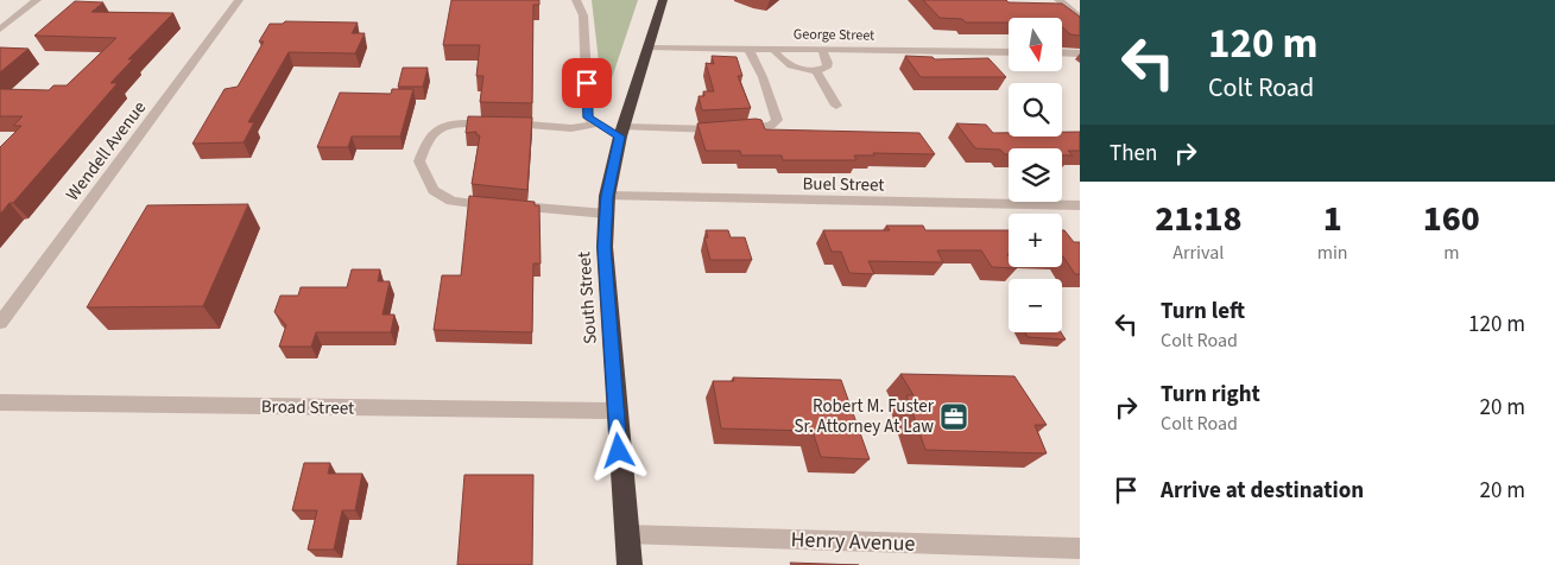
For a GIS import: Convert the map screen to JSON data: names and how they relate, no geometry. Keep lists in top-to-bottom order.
{
  "streets": {
    "highway": ["South Street"],
    "street": [
      "George Street",
      "Wendell Avenue",
      "Buel Street",
      "Broad Street",
      "Henry Avenue"
    ]
  },
  "crossings": [
    ["George Street", "South Street"],
    ["Buel Street", "South Street"],
    ["South Street", "Broad Street"],
    ["South Street", "Henry Avenue"]
  ],
  "places": {
    "office": ["Robert M. Fuster Sr. Attorney At Law"]
  },
  "north": "bottom",
  "page": {
    "turn": ["120 m", "Colt Road"],
    "map_buttons": ["+", "−"],
    "then": "Then",
    "eta": [
      "21:18",
      "Arrival",
      "1",
      "min",
      "160",
      "m"
    ],
    "list": [
      {
        "name": "Turn left",
        "note": "Colt Road",
        "value": "120 m"
      },
      {
        "name": "Turn right",
        "note": "Colt Road",
        "value": "20 m"
      },
      {
        "name": "Arrive at destination",
        "value": "20 m"
      }
    ]
  }
}
